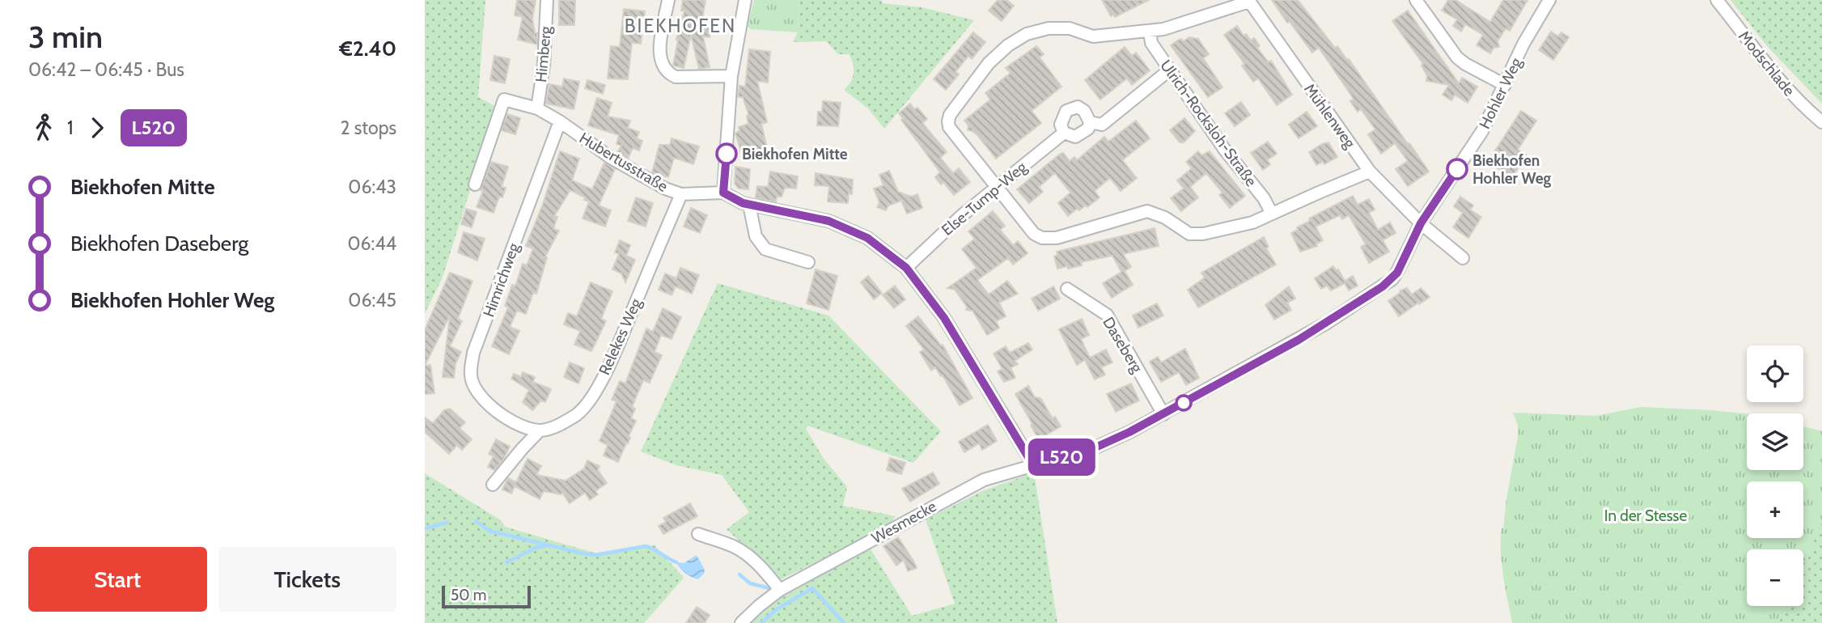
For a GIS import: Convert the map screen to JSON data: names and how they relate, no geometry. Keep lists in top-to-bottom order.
{
  "streets": {
    "street": [
      "Himberg",
      "Modschlade",
      "Hohler Weg",
      "Mühlenweg",
      "Ulrich-Rocksloh-Straße",
      "Hubertusstraße",
      "Else-Tump-Weg",
      "Himrichweg",
      "Relekes Weg",
      "Daseberg",
      "Wesmecke"
    ]
  },
  "crossings": [
    ["Himberg", "Hubertusstraße"],
    ["Hohler Weg", "Mühlenweg"],
    ["Hubertusstraße", "Else-Tump-Weg"],
    ["Hubertusstraße", "Himrichweg"],
    ["Hubertusstraße", "Relekes Weg"],
    ["Hubertusstraße", "Wesmecke"],
    ["Himrichweg", "Relekes Weg"]
  ],
  "districts": ["BIEKHOFEN"],
  "parks": ["In der Stesse"],
  "places": ["Biekhofen Mitte", "Biekhofen Hohler Weg"],
  "lines": ["bus line L520"],
  "scale_bar": "50 m",
  "page": {
    "heading": ["3 min", "06:42 – 06:45 · Bus", "€2.40"],
    "on_map": "L520",
    "legs": ["1", "L520", "2 stops"],
    "list": [
      {
        "name": "Biekhofen Mitte",
        "value": "06:43"
      },
      {
        "name": "Biekhofen Daseberg",
        "value": "06:44"
      },
      {
        "name": "Biekhofen Hohler Weg",
        "value": "06:45"
      }
    ],
    "map_buttons": ["+", "−"],
    "buttons": ["Start", "Tickets"],
    "scale": "50 m"
  }
}
